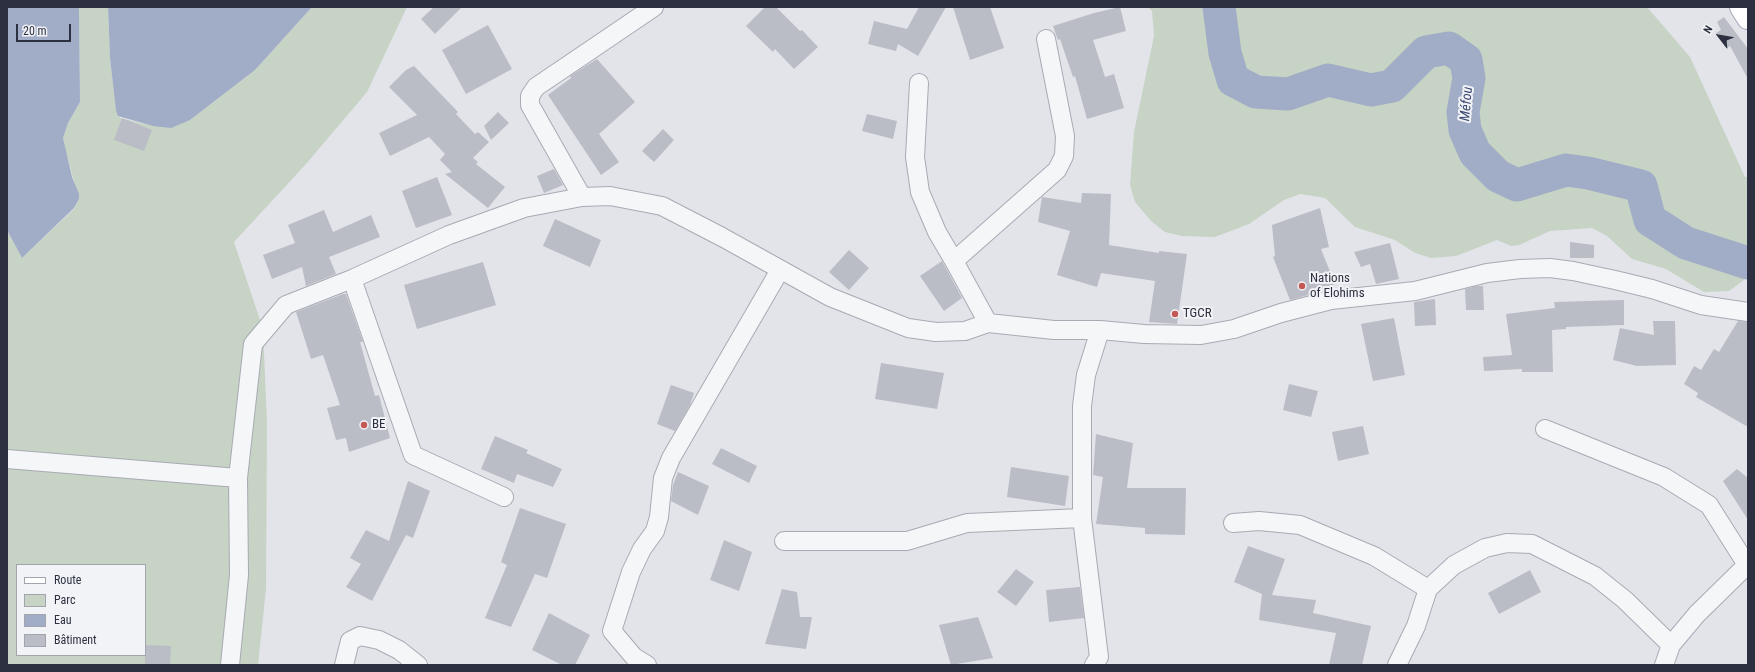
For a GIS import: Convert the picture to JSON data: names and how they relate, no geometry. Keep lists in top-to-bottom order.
{
  "water": ["Méfou"],
  "places": ["Nations of Elohims", "TGCR", "BE"],
  "legend": [
    "Route",
    "Parc",
    "Eau",
    "Bâtiment"
  ],
  "scale_bar": "20 m",
  "north": "top left"
}
